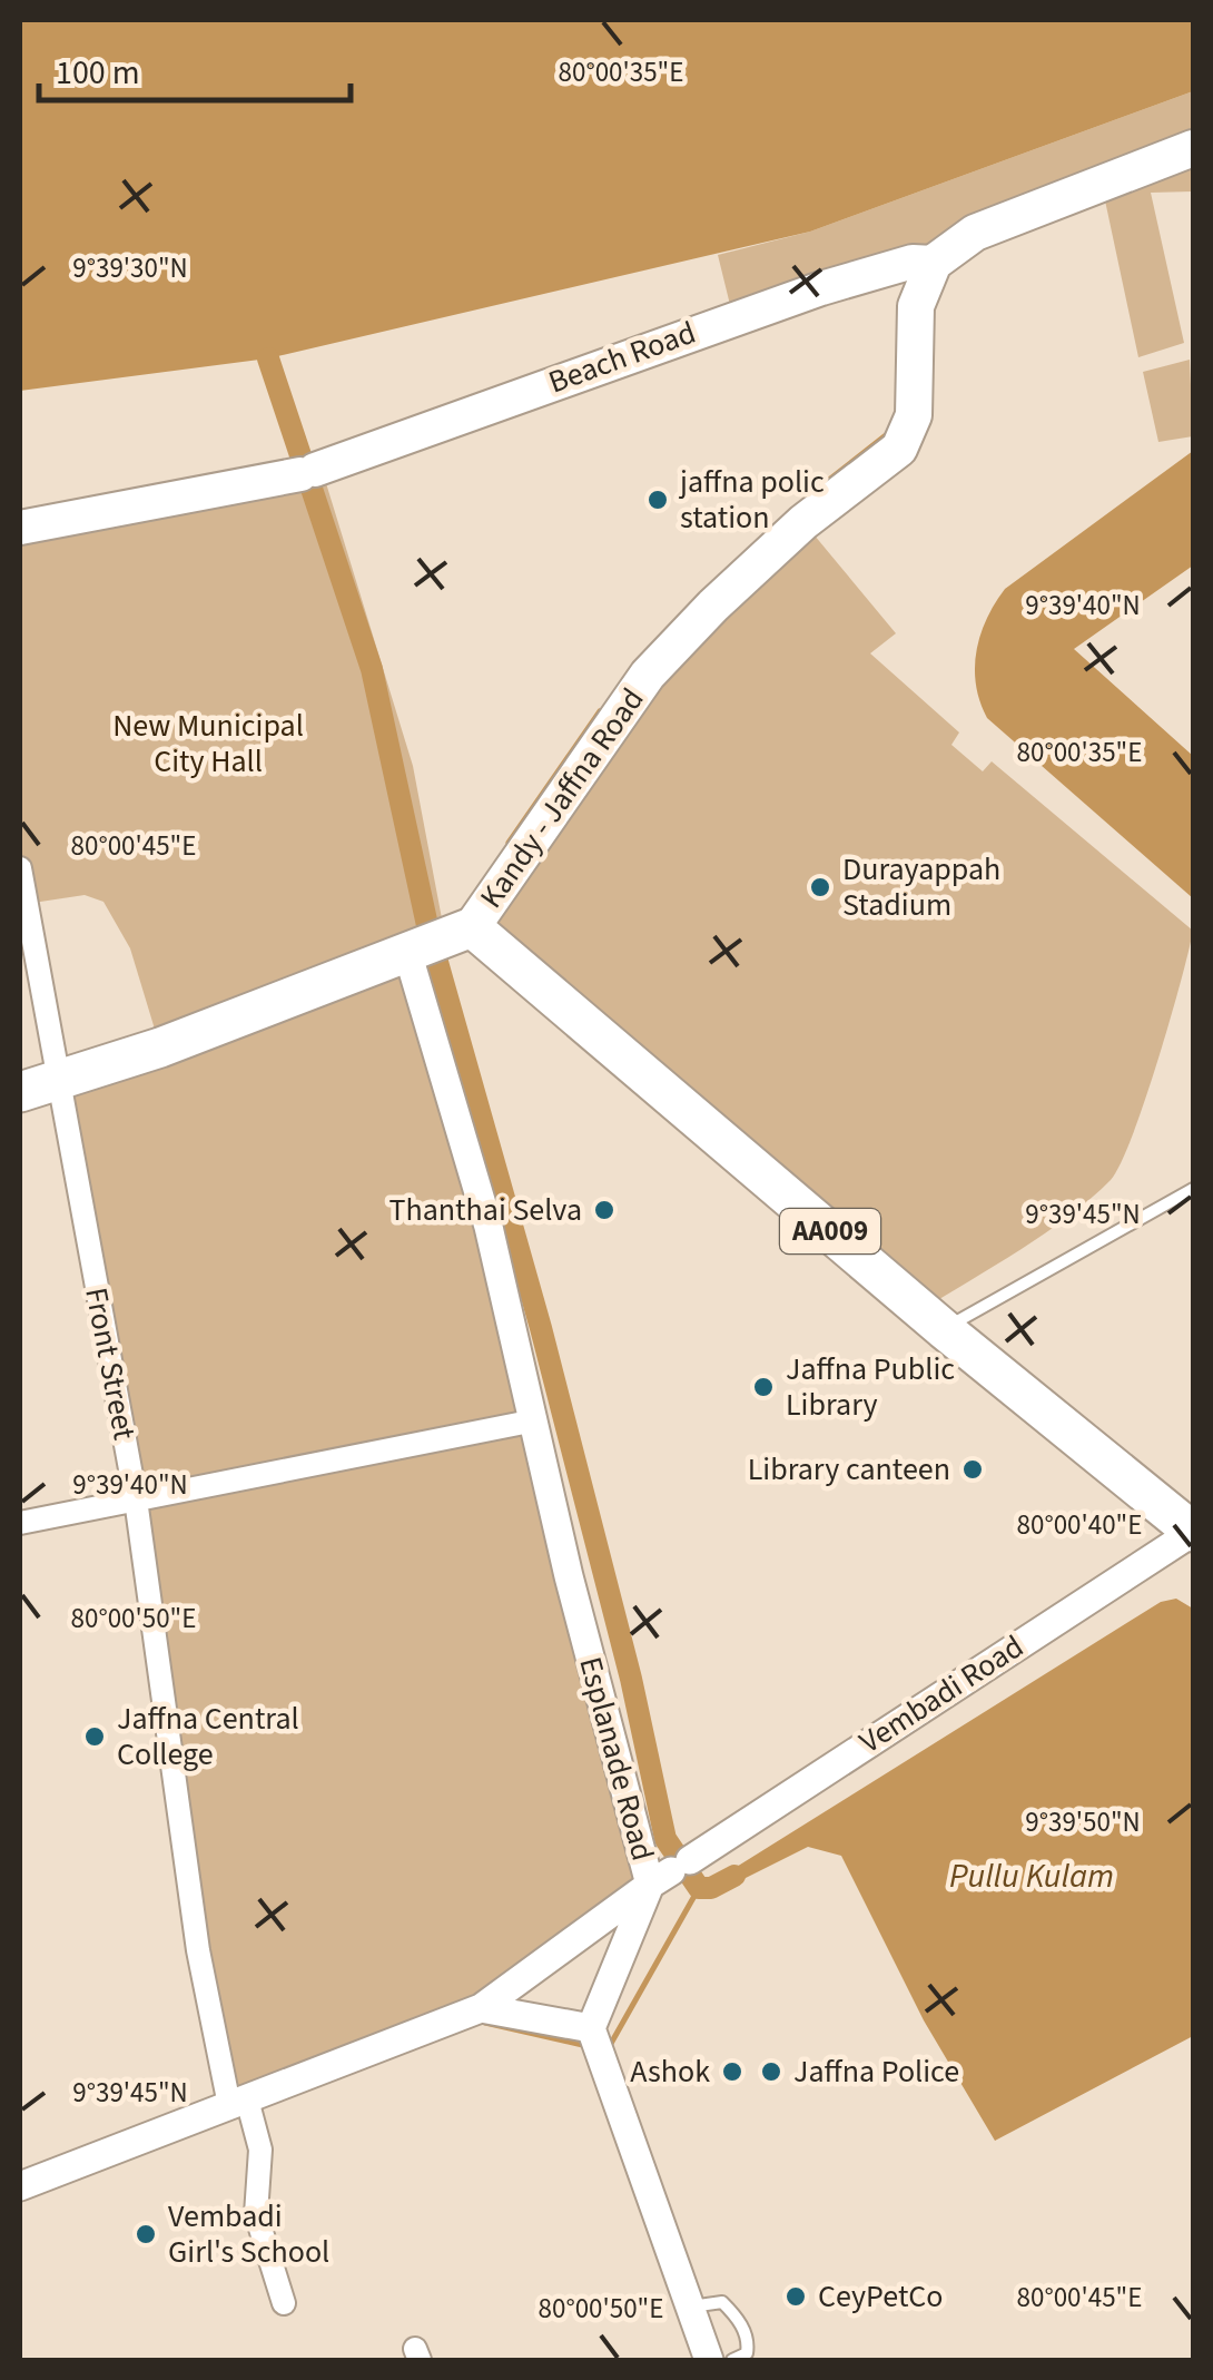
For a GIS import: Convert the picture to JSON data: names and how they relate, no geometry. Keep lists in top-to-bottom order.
{
  "streets": {
    "highway": ["Kandy - Jaffna Road", "AA009"],
    "main road": ["Beach Road"],
    "street": ["Front Street", "Vembadi Road", "Esplanade Road"]
  },
  "crossings": [
    ["Beach Road", "Kandy - Jaffna Road"],
    ["Kandy - Jaffna Road", "AA009"],
    ["Kandy - Jaffna Road", "Front Street"],
    ["Kandy - Jaffna Road", "Esplanade Road"],
    ["AA009", "Vembadi Road"],
    ["Front Street", "Esplanade Road"],
    ["Vembadi Road", "Esplanade Road"]
  ],
  "water": ["Pullu Kulam"],
  "parks": ["New Municipal City Hall"],
  "places": [
    "jaffna polic station",
    "Durayappah Stadium",
    "Thanthai Selva",
    "Jaffna Public Library",
    "Library canteen",
    "Jaffna Central College",
    "Ashok",
    "Jaffna Police",
    "Vembadi Girl's School",
    "CeyPetCo"
  ],
  "scale_bar": "100 m",
  "coordinates": [
    "80°00'35\"E",
    "9°39'30\"N",
    "9°39'40\"N",
    "80°00'45\"E",
    "9°39'45\"N",
    "80°00'40\"E",
    "80°00'50\"E",
    "9°39'50\"N"
  ]
}
